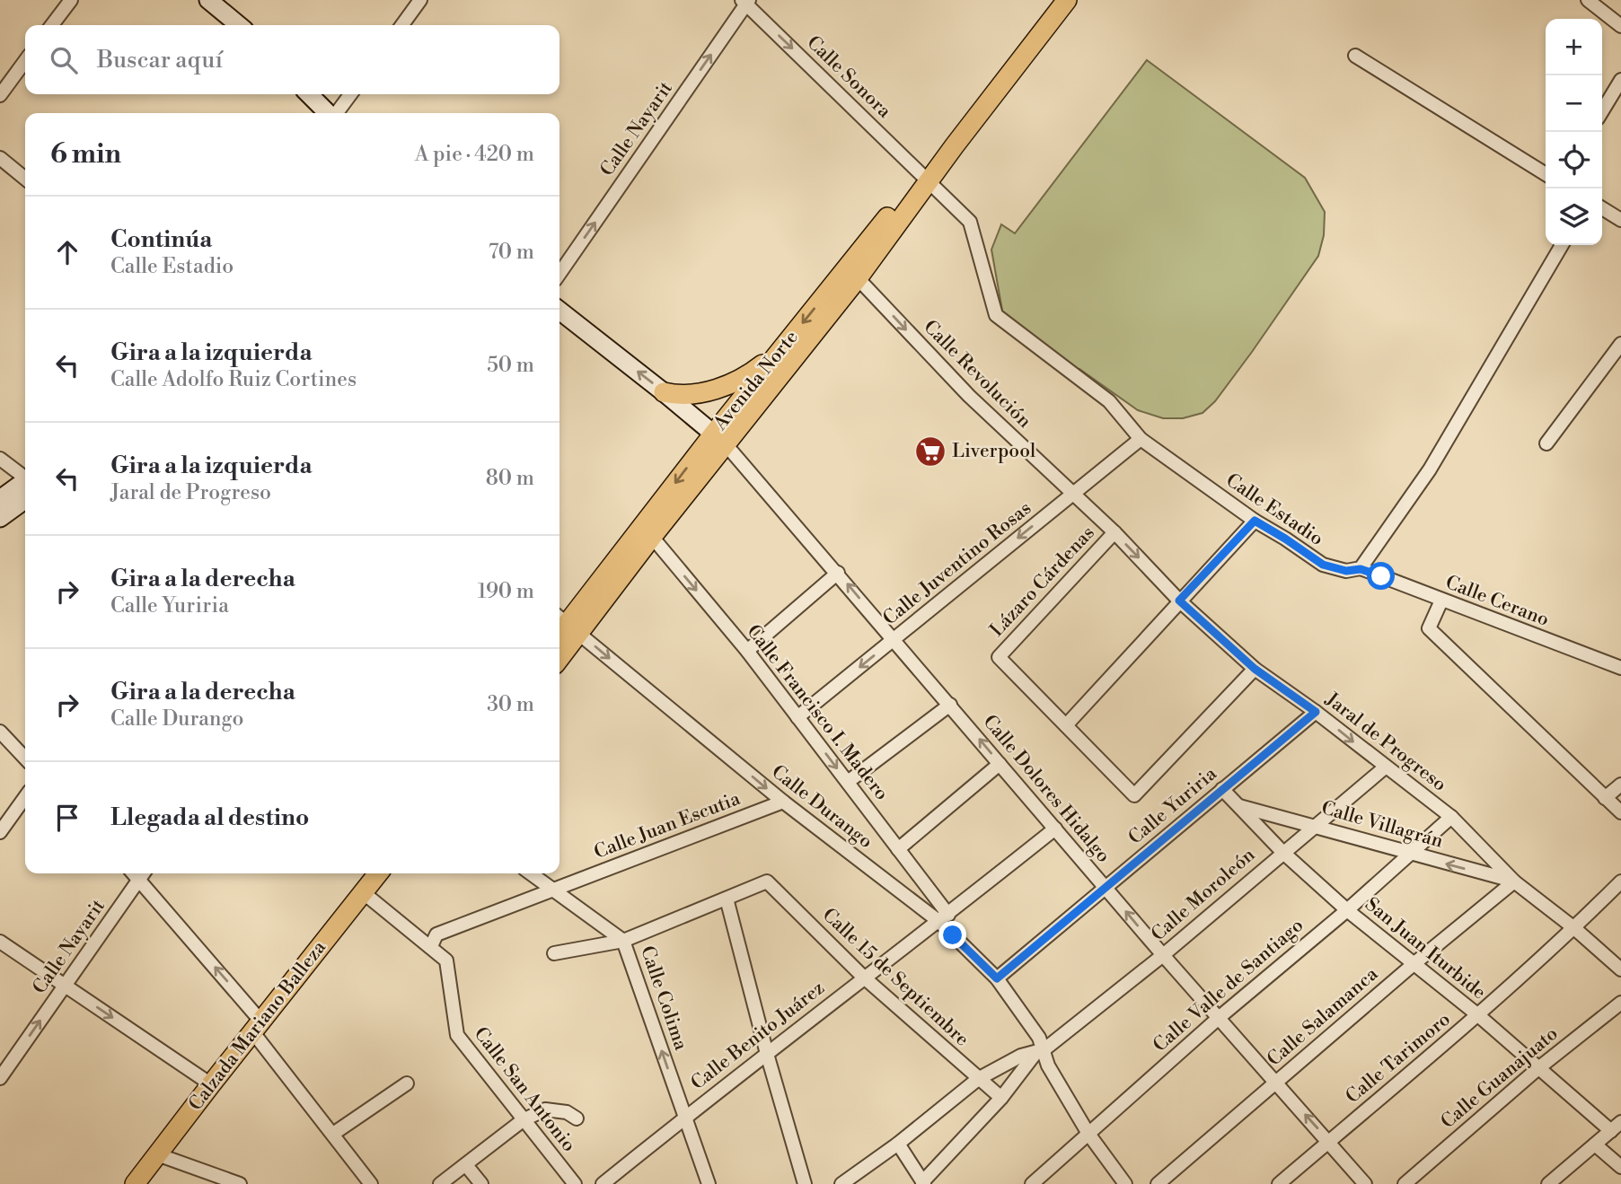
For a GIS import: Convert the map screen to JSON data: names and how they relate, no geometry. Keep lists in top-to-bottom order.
{
  "streets": {
    "main road": ["Avenida Norte", "Calzada Mariano Balleza"],
    "street": [
      "Calle Sonora",
      "Calle Nayarit",
      "Calle Revolución",
      "Calle Estadio",
      "Calle Juventino Rosas",
      "Lázaro Cárdenas",
      "Calle Cerano",
      "Calle Francisco I. Madero",
      "Jaral de Progreso",
      "Calle Dolores Hidalgo",
      "Calle Yuriria",
      "Calle Durango",
      "Calle Villagrán",
      "Calle Juan Escutia",
      "Calle Moroleón",
      "San Juan Iturbide",
      "Calle 15 de Septiembre",
      "Calle Valle de Santiago",
      "Calle Colima",
      "Calle Salamanca",
      "Calle Benito Juárez",
      "Calle Tarimoro",
      "Calle Guanajuato",
      "Calle San Antonio"
    ]
  },
  "crossings": [
    ["Calle Sonora", "Calle Nayarit"],
    ["Calle Sonora", "Avenida Norte"],
    ["Calle Sonora", "Calle Estadio"],
    ["Calle Revolución", "Avenida Norte"],
    ["Calle Revolución", "Calle Juventino Rosas"],
    ["Calle Revolución", "Jaral de Progreso"],
    ["Avenida Norte", "Calle Estadio"],
    ["Avenida Norte", "Calle Francisco I. Madero"],
    ["Avenida Norte", "Calle Dolores Hidalgo"],
    ["Avenida Norte", "Calle Durango"],
    ["Calle Estadio", "Calle Juventino Rosas"],
    ["Calle Estadio", "Calle Cerano"],
    ["Calle Juventino Rosas", "Calle Francisco I. Madero"],
    ["Calle Juventino Rosas", "Jaral de Progreso"],
    ["Calle Juventino Rosas", "Calle Dolores Hidalgo"],
    ["Lázaro Cárdenas", "Jaral de Progreso"],
    ["Calle Francisco I. Madero", "Calle Durango"],
    ["Calle Francisco I. Madero", "Calle Benito Juárez"],
    ["Jaral de Progreso", "Calle Yuriria"],
    ["Jaral de Progreso", "Calle Villagrán"],
    ["Jaral de Progreso", "Calle Moroleón"],
    ["Jaral de Progreso", "Calle Valle de Santiago"],
    ["Jaral de Progreso", "Calle Salamanca"],
    ["Jaral de Progreso", "Calle Tarimoro"],
    ["Calle Dolores Hidalgo", "Calle Yuriria"],
    ["Calle Dolores Hidalgo", "Calle Moroleón"],
    ["Calle Dolores Hidalgo", "Calle Valle de Santiago"],
    ["Calle Dolores Hidalgo", "Calle Salamanca"],
    ["Calle Dolores Hidalgo", "Calle Benito Juárez"],
    ["Calle Dolores Hidalgo", "Calle Tarimoro"],
    ["Calle Yuriria", "Calle Durango"],
    ["Calle Yuriria", "San Juan Iturbide"],
    ["Calle Durango", "Calle Juan Escutia"],
    ["Calle Durango", "Calle Moroleón"],
    ["Calle Durango", "Calle Valle de Santiago"],
    ["Calle Durango", "Calle Benito Juárez"],
    ["Calle Villagrán", "Calle Moroleón"],
    ["Calle Villagrán", "San Juan Iturbide"],
    ["Calle Villagrán", "Calle Valle de Santiago"],
    ["Calle Villagrán", "Calle Salamanca"],
    ["Calle Juan Escutia", "Calle Colima"],
    ["Calle Juan Escutia", "Calle San Antonio"],
    ["Calle Moroleón", "San Juan Iturbide"],
    ["San Juan Iturbide", "Calle Valle de Santiago"],
    ["San Juan Iturbide", "Calle Salamanca"],
    ["San Juan Iturbide", "Calle Tarimoro"],
    ["San Juan Iturbide", "Calle Guanajuato"],
    ["Calle 15 de Septiembre", "Calle Benito Juárez"],
    ["Calle Colima", "Calle Benito Juárez"]
  ],
  "one_way": [
    "Calle Sonora",
    "Calle Nayarit",
    "Calle Revolución",
    "Calle Francisco I. Madero",
    "Calle Villagrán"
  ],
  "places": {
    "supermarket": ["Liverpool"]
  },
  "page": {
    "map_buttons": ["+", "−"],
    "search": "Buscar aquí",
    "heading": ["6 min", "A pie · 420 m"],
    "list": [
      ["Continúa", "Calle Estadio", "70 m"],
      ["Gira a la izquierda", "Calle Adolfo Ruiz Cortines", "50 m"],
      ["Gira a la izquierda", "Jaral de Progreso", "80 m"],
      ["Gira a la derecha", "Calle Yuriria", "190 m"],
      ["Gira a la derecha", "Calle Durango", "30 m"],
      "Llegada al destino"
    ]
  }
}
